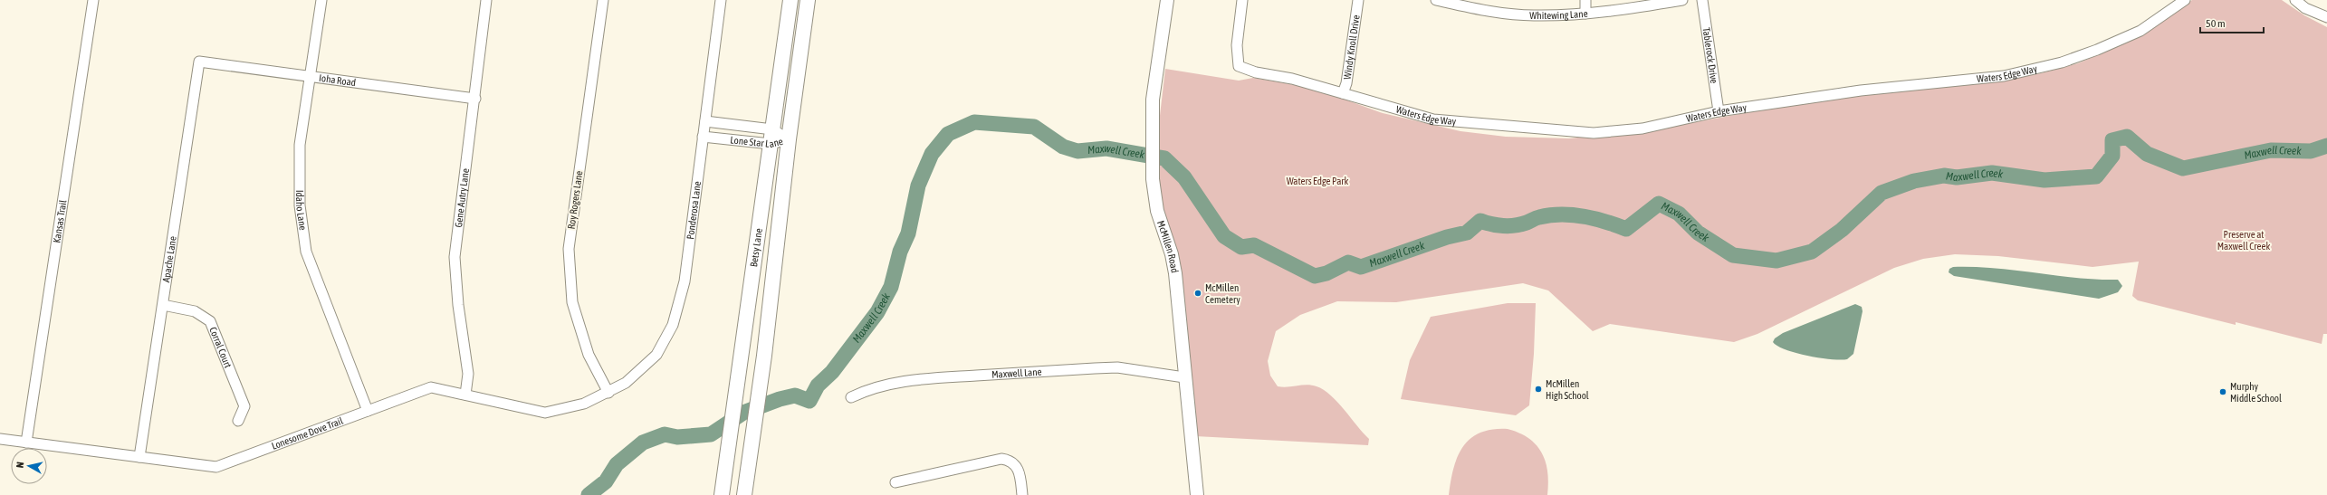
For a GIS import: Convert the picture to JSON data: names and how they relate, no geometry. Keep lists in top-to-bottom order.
{
  "streets": {
    "main road": ["Betsy Lane"],
    "street": [
      "Whitewing Lane",
      "Windy Knoll Drive",
      "Tablerock Drive",
      "Waters Edge Way",
      "Ioha Road",
      "Lone Star Lane",
      "Gene Autry Lane",
      "Roy Rogers Lane",
      "Idaho Lane",
      "Ponderosa Lane",
      "Kansas Trail",
      "McMillen Road",
      "Apache Lane",
      "Corral Court",
      "Maxwell Lane",
      "Lonesome Dove Trail"
    ]
  },
  "crossings": [
    ["Windy Knoll Drive", "Waters Edge Way"],
    ["Tablerock Drive", "Waters Edge Way"],
    ["Ioha Road", "Gene Autry Lane"],
    ["Ioha Road", "Idaho Lane"],
    ["Ioha Road", "Apache Lane"],
    ["Lone Star Lane", "Ponderosa Lane"],
    ["Lone Star Lane", "Betsy Lane"],
    ["Gene Autry Lane", "Lonesome Dove Trail"],
    ["Roy Rogers Lane", "Ponderosa Lane"],
    ["Roy Rogers Lane", "Lonesome Dove Trail"],
    ["Idaho Lane", "Lonesome Dove Trail"],
    ["Ponderosa Lane", "Lonesome Dove Trail"],
    ["Kansas Trail", "Lonesome Dove Trail"],
    ["McMillen Road", "Maxwell Lane"],
    ["Apache Lane", "Corral Court"],
    ["Apache Lane", "Lonesome Dove Trail"]
  ],
  "water": ["Maxwell Creek"],
  "parks": ["Waters Edge Park", "Preserve at Maxwell Creek"],
  "places": ["McMillen Cemetery", "McMillen High School", "Murphy Middle School"],
  "scale_bar": "50 m",
  "north": "left"
}
